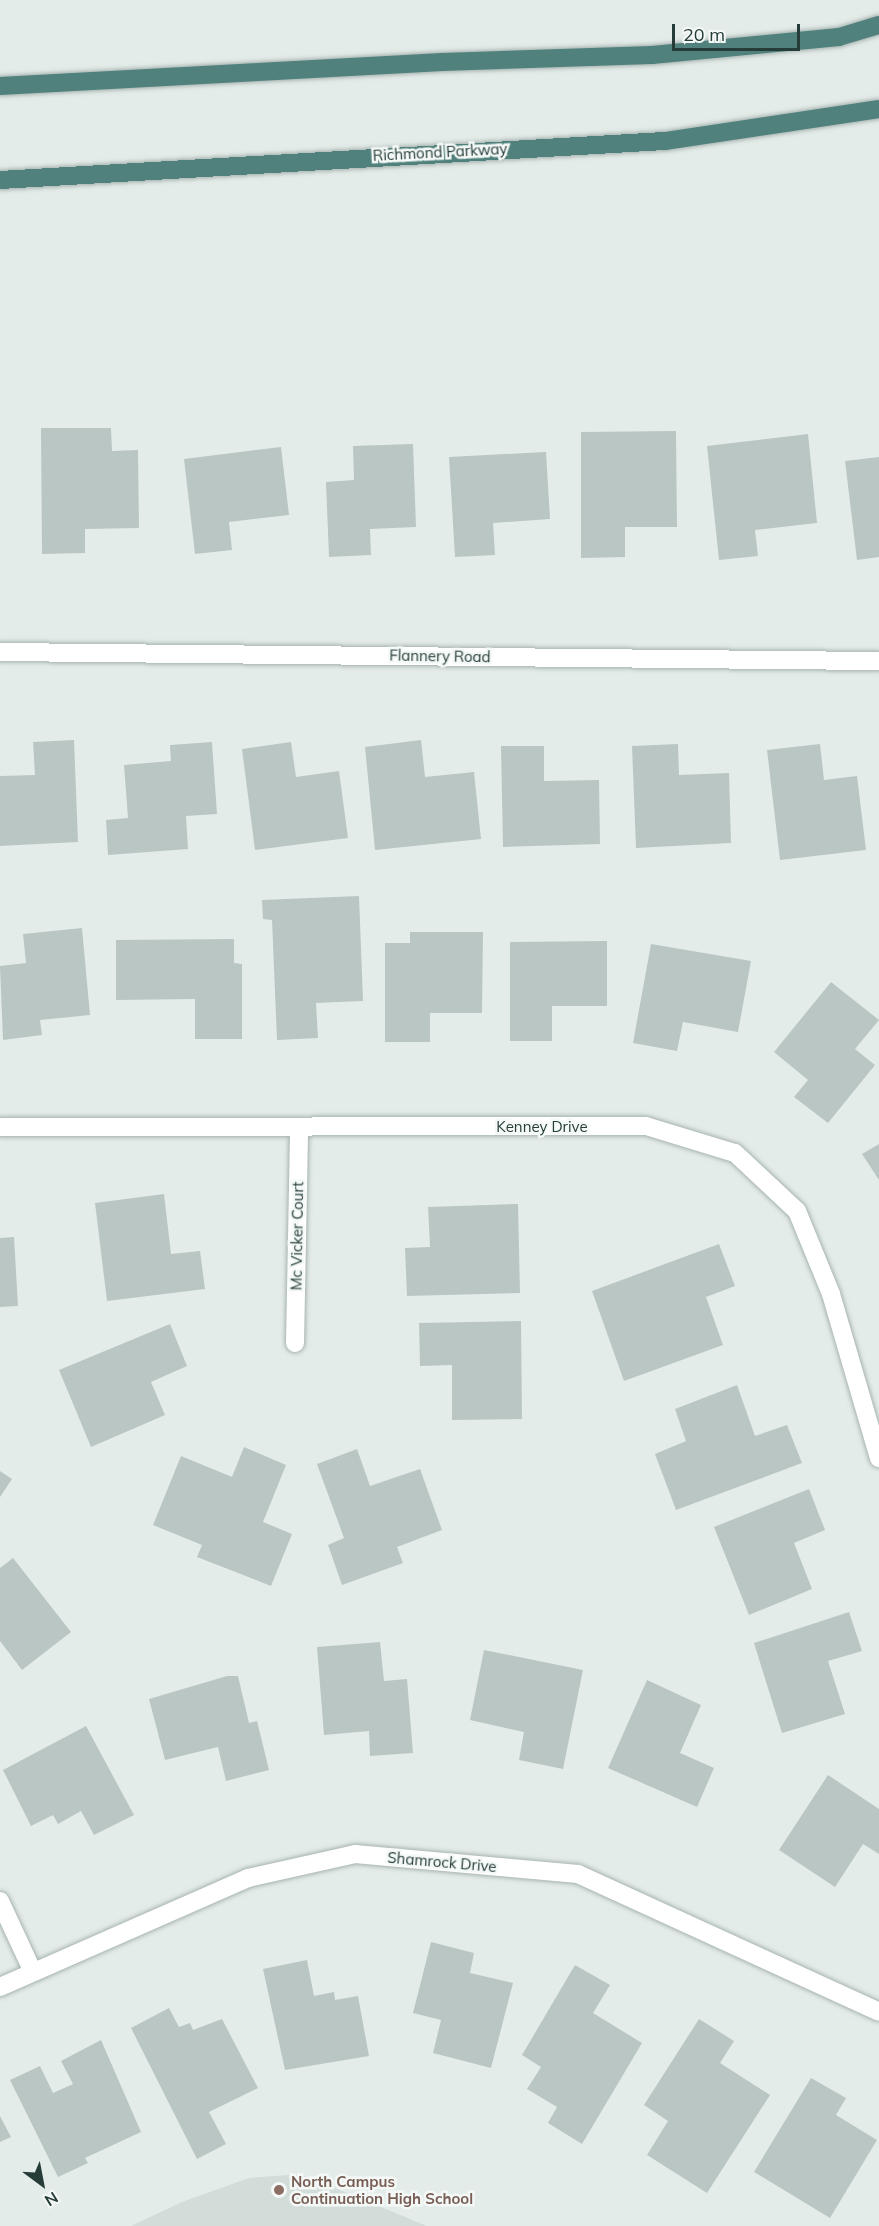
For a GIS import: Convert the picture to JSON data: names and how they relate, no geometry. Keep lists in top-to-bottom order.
{
  "streets": {
    "highway": ["Richmond Parkway"],
    "street": [
      "Flannery Road",
      "Kenney Drive",
      "Mc Vicker Court",
      "Shamrock Drive"
    ]
  },
  "crossings": [
    ["Kenney Drive", "Mc Vicker Court"]
  ],
  "places": ["North Campus Continuation High School"],
  "scale_bar": "20 m",
  "north": "bottom right"
}
